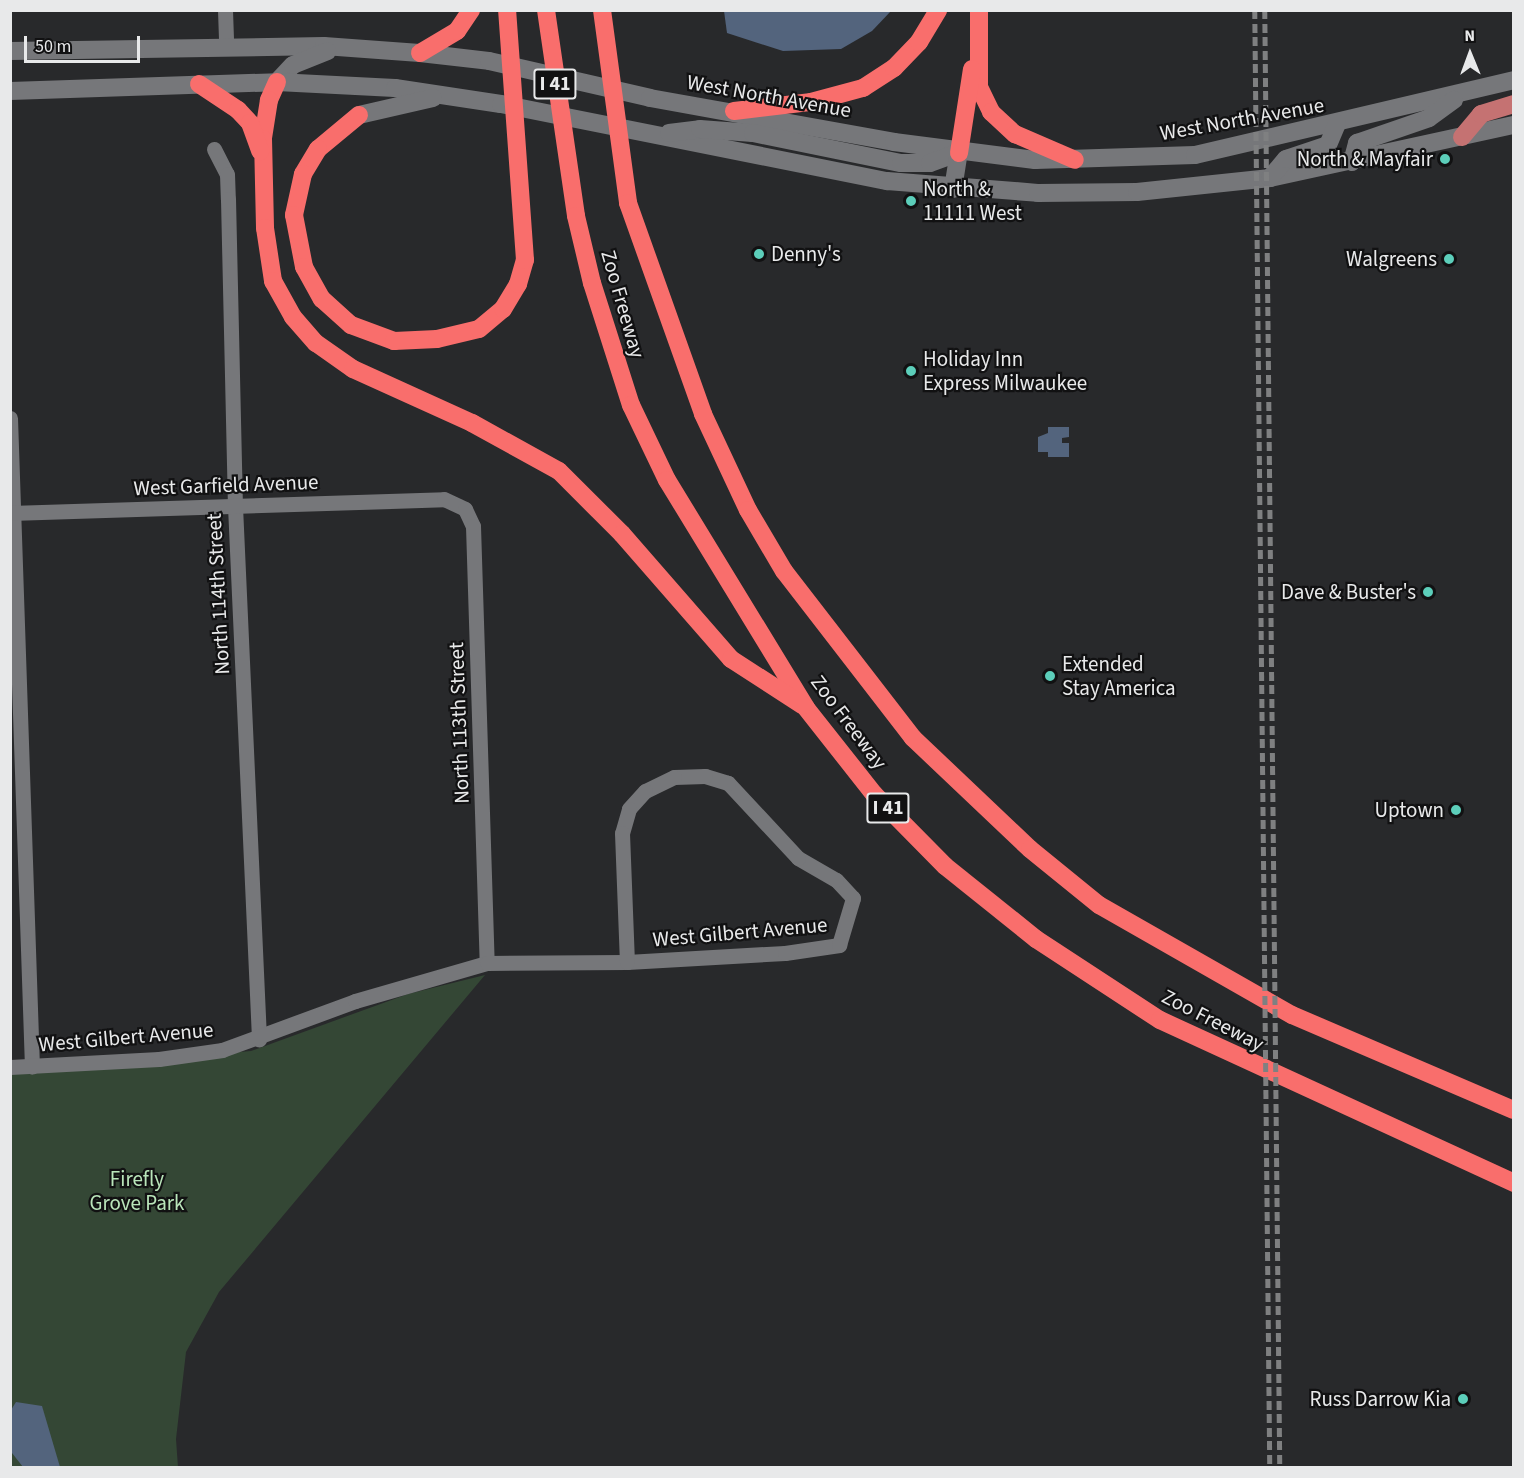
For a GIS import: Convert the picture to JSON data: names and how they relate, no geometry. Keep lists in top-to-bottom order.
{
  "streets": {
    "highway": ["I 41", "Zoo Freeway"],
    "main road": ["West North Avenue"],
    "street": [
      "West Garfield Avenue",
      "North 114th Street",
      "North 113th Street",
      "West Gilbert Avenue"
    ]
  },
  "crossings": [
    ["West Garfield Avenue", "North 114th Street"],
    ["West Garfield Avenue", "North 113th Street"],
    ["North 114th Street", "West Gilbert Avenue"],
    ["North 113th Street", "West Gilbert Avenue"]
  ],
  "parks": ["Firefly Grove Park"],
  "places": [
    "North & Mayfair",
    "North & 11111 West",
    "Denny's",
    "Walgreens",
    "Holiday Inn Express Milwaukee",
    "Dave & Buster's",
    "Extended Stay America",
    "Uptown",
    "Russ Darrow Kia"
  ],
  "scale_bar": "50 m",
  "north": "top"
}
